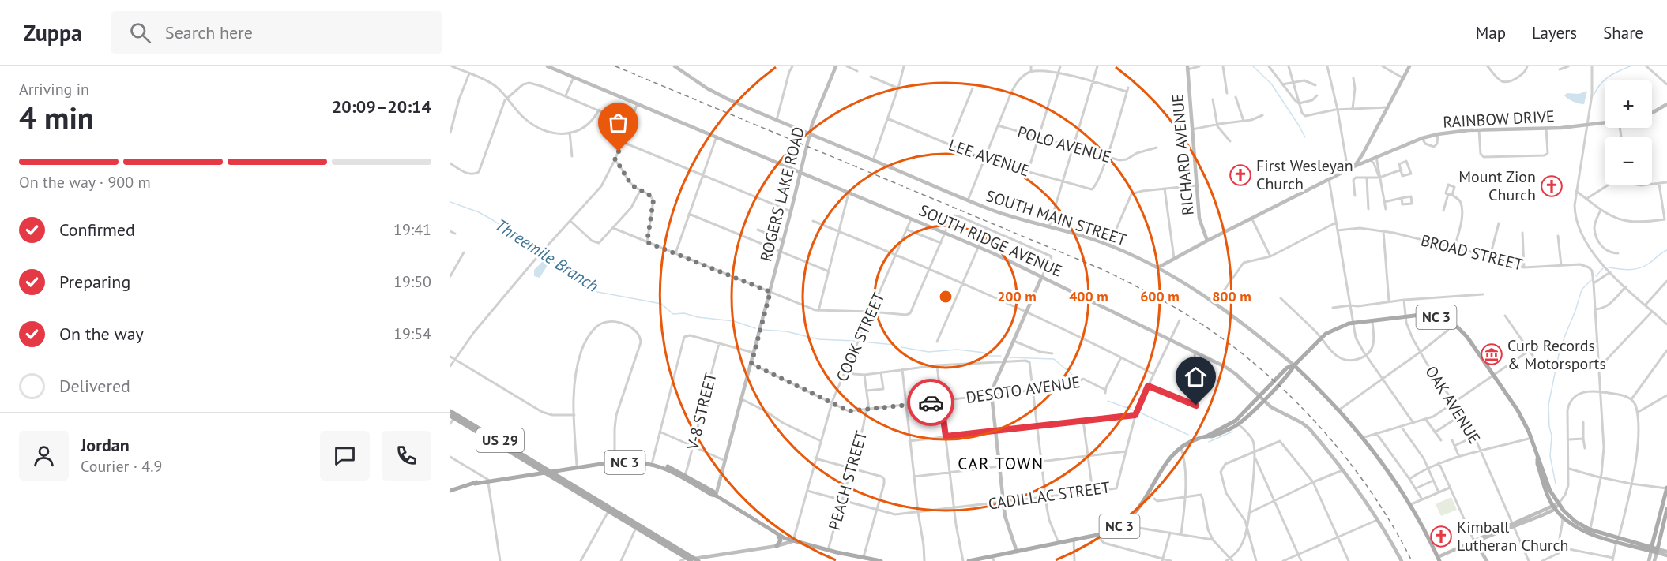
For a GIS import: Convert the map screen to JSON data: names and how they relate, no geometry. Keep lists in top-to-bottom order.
{
  "streets": {
    "main road": ["SOUTH MAIN STREET", "NC 3", "US 29"],
    "street": [
      "RAINBOW DRIVE",
      "POLO AVENUE",
      "RICHARD AVENUE",
      "LEE AVENUE",
      "ROGERS LAKE ROAD",
      "SOUTH RIDGE AVENUE",
      "BROAD STREET",
      "COOK STREET",
      "DESOTO AVENUE",
      "OAK AVENUE",
      "V-8 STREET",
      "PEACH STREET",
      "CADILLAC STREET"
    ]
  },
  "crossings": [
    ["RAINBOW DRIVE", "RICHARD AVENUE"],
    ["RAINBOW DRIVE", "SOUTH MAIN STREET"],
    ["POLO AVENUE", "LEE AVENUE"],
    ["ROGERS LAKE ROAD", "SOUTH MAIN STREET"],
    ["ROGERS LAKE ROAD", "SOUTH RIDGE AVENUE"],
    ["ROGERS LAKE ROAD", "NC 3"],
    ["ROGERS LAKE ROAD", "DESOTO AVENUE"],
    ["SOUTH MAIN STREET", "NC 3"],
    ["SOUTH RIDGE AVENUE", "NC 3"],
    ["SOUTH RIDGE AVENUE", "COOK STREET"],
    ["SOUTH RIDGE AVENUE", "CADILLAC STREET"],
    ["NC 3", "COOK STREET"],
    ["NC 3", "OAK AVENUE"],
    ["NC 3", "V-8 STREET"],
    ["NC 3", "US 29"],
    ["NC 3", "PEACH STREET"],
    ["COOK STREET", "DESOTO AVENUE"],
    ["COOK STREET", "CADILLAC STREET"],
    ["DESOTO AVENUE", "PEACH STREET"],
    ["PEACH STREET", "CADILLAC STREET"]
  ],
  "districts": ["CAR TOWN"],
  "water": ["Threemile Branch"],
  "places": {
    "church": ["First Wesleyan Church", "Mount Zion Church", "Kimball Lutheran Church"],
    "museum": ["Curb Records & Motorsports"]
  },
  "page": {
    "header": "Zuppa",
    "search": "Search here",
    "nav": ["Map", "Layers", "Share"],
    "heading": ["4 min", "Arriving in", "20:09–20:14"],
    "panel": ["Jordan", "Courier · 4.9"],
    "map_buttons": ["+", "−"],
    "bar": "On the way · 900 m",
    "list": [
      ["Confirmed", "19:41"],
      ["Preparing", "19:50"],
      ["On the way", "19:54"],
      "Delivered"
    ]
  },
  "rings": [
    "200 m",
    "400 m",
    "600 m",
    "800 m"
  ]
}
